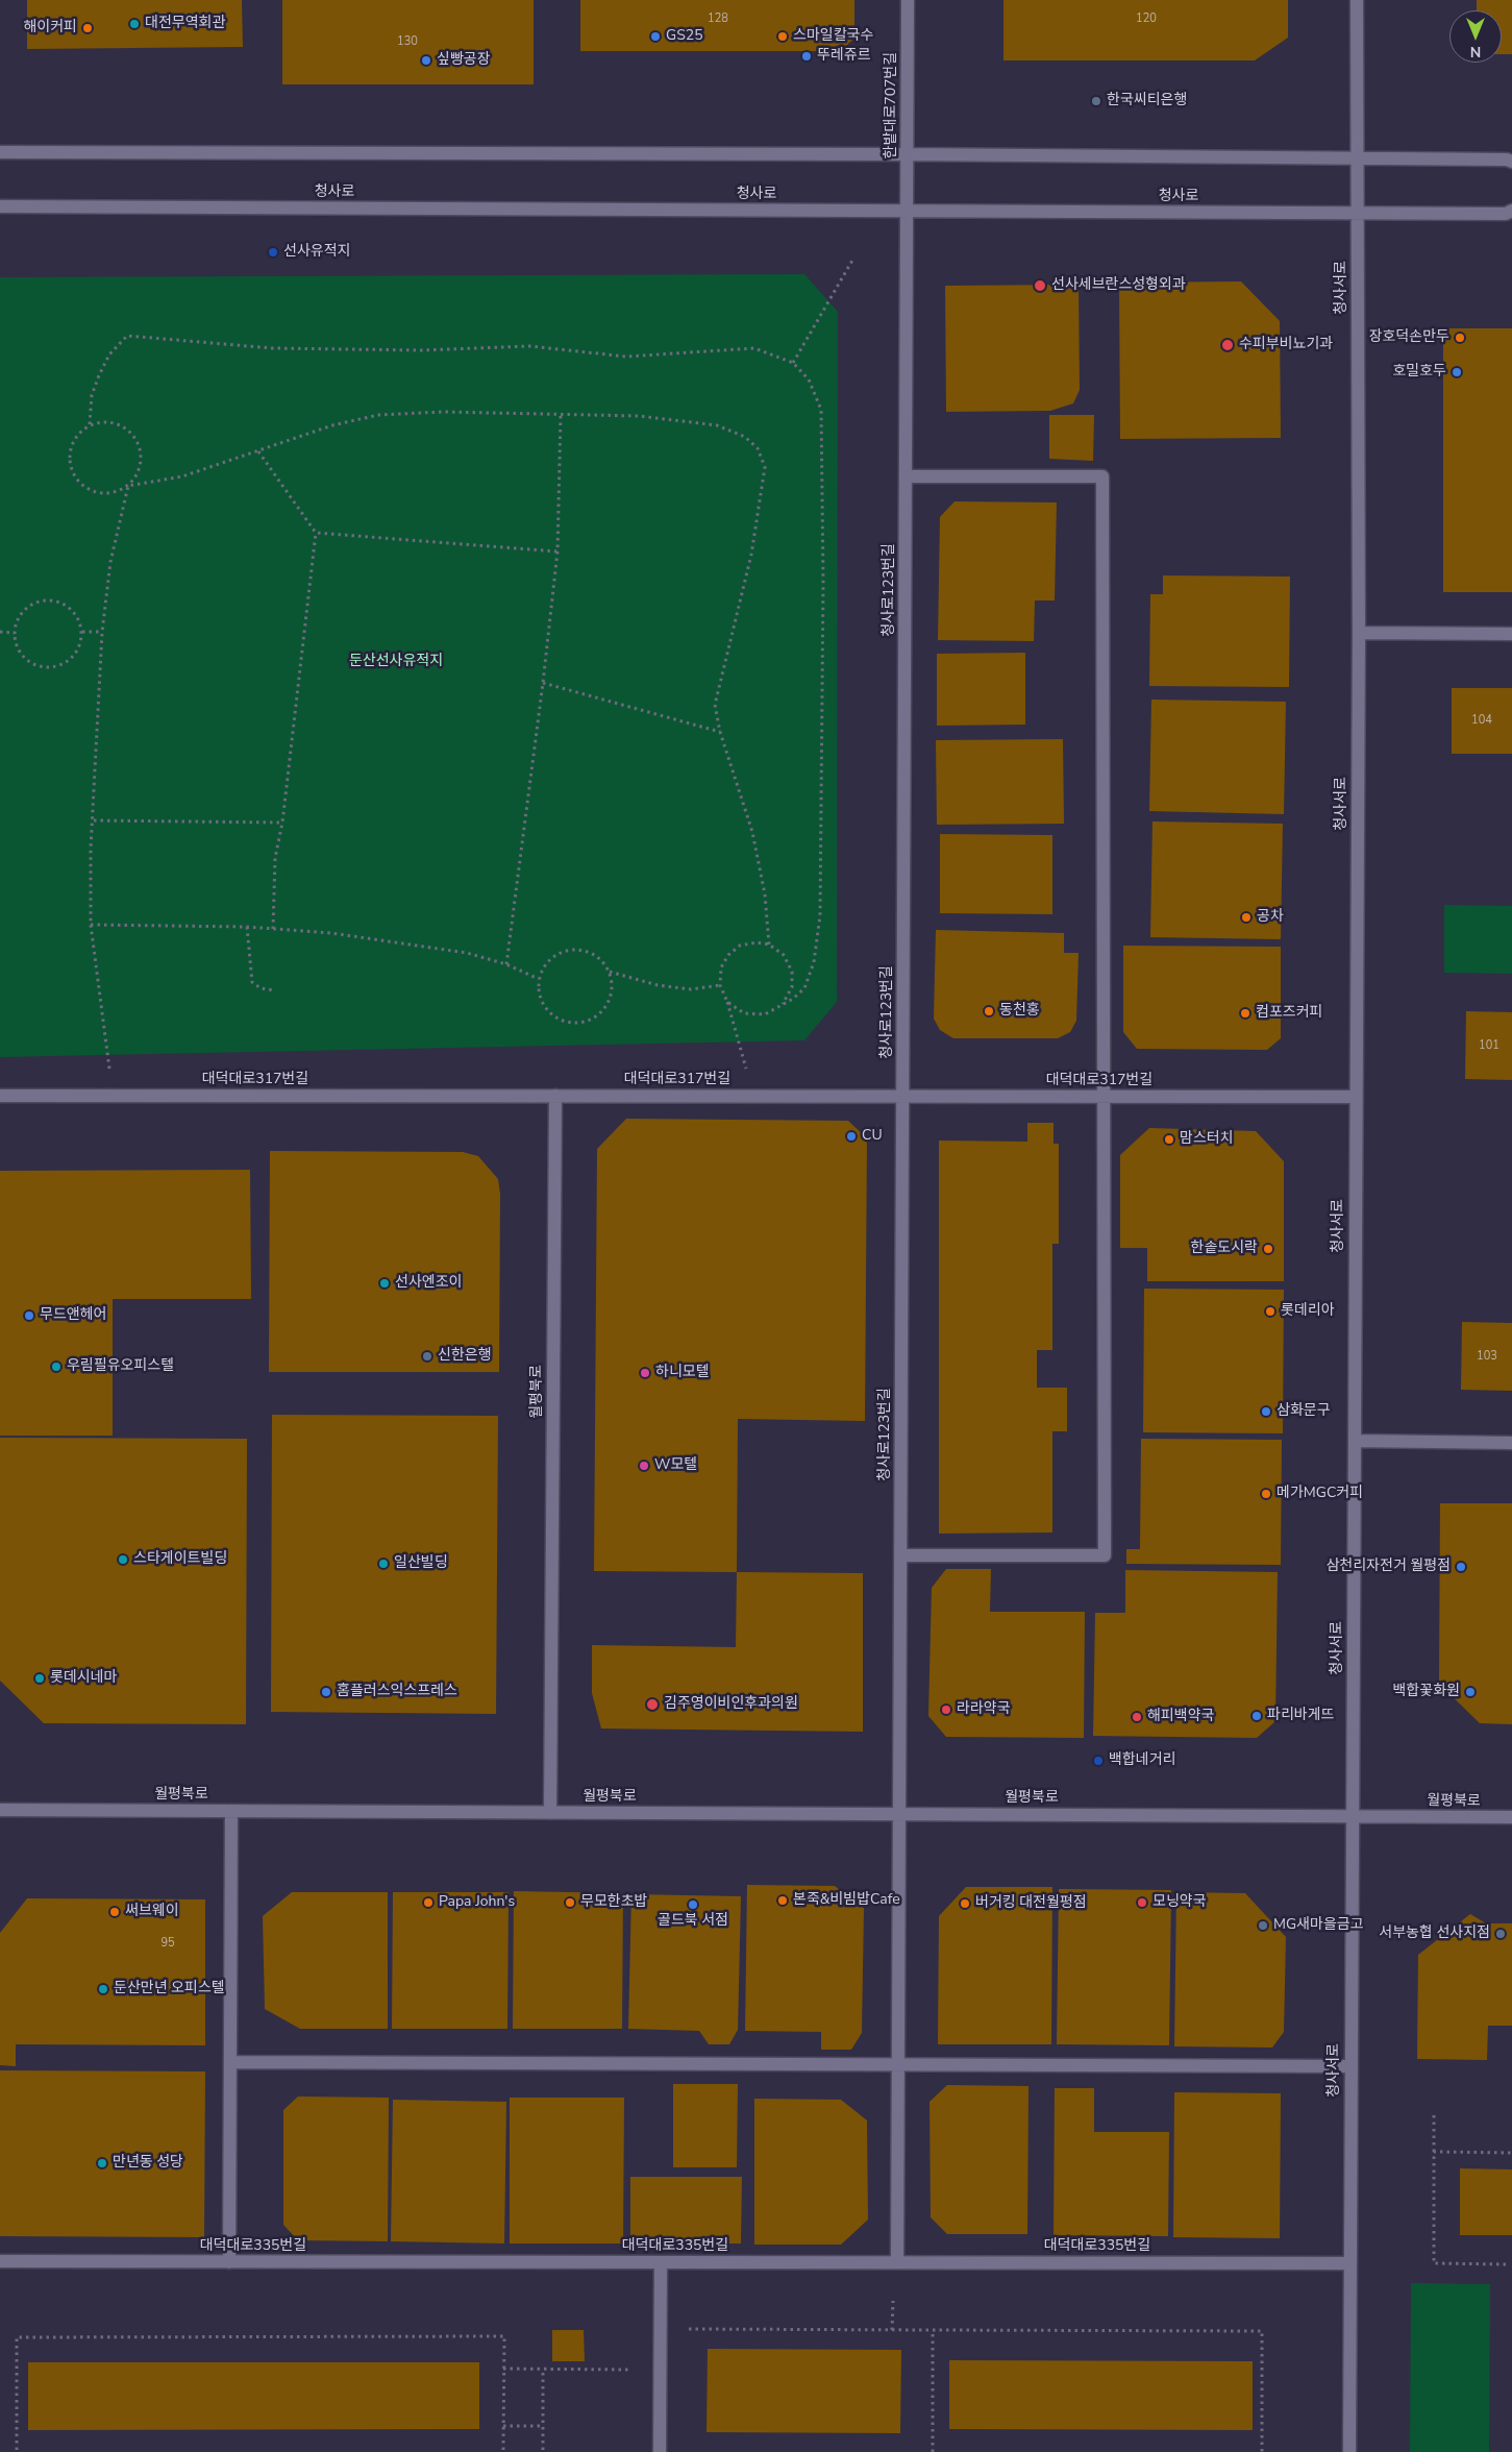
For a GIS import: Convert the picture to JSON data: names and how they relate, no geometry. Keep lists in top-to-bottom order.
{
  "streets": {
    "street": [
      "한밭대로707번길",
      "청사로",
      "청사서로",
      "청사로123번길",
      "대덕대로317번길",
      "월평북로",
      "대덕대로335번길"
    ]
  },
  "crossings": [
    ["한밭대로707번길", "청사로"],
    ["한밭대로707번길", "청사로123번길"],
    ["청사로", "청사서로"],
    ["청사로", "청사로123번길"],
    ["청사서로", "대덕대로317번길"],
    ["청사서로", "월평북로"],
    ["청사서로", "대덕대로335번길"],
    ["청사로123번길", "대덕대로317번길"],
    ["청사로123번길", "월평북로"],
    ["청사로123번길", "대덕대로335번길"],
    ["대덕대로317번길", "월평북로"]
  ],
  "parks": ["둔산선사유적지"],
  "places": [
    "대전무역회관",
    "해이커피",
    "GS25",
    "스마일칼국수",
    "뚜레쥬르",
    "싶빵공장",
    "한국씨티은행",
    "선사유적지",
    "선사세브란스성형외과",
    "장호덕손만두",
    "수피부비뇨기과",
    "호밀호두",
    "공차",
    "동천홍",
    "컴포즈커피",
    "CU",
    "맘스터치",
    "한솥도시락",
    "선사엔조이",
    "롯데리아",
    "무드앤헤어",
    "신한은행",
    "우림필유오피스텔",
    "하니모텔",
    "삼화문구",
    "W모텔",
    "메가MGC커피",
    "스타게이트빌딩",
    "일산빌딩",
    "삼천리자전거 월평점",
    "롯데시네마",
    "홈플러스익스프레스",
    "백합꽃화원",
    "김주영이비인후과의원",
    "라라약국",
    "파리바게뜨",
    "해피백약국",
    "백합네거리",
    "본죽&비빔밥Cafe",
    "Papa John's",
    "무모한초밥",
    "모닝약국",
    "버거킹 대전월평점",
    "골드북 서점",
    "써브웨이",
    "MG새마을금고",
    "서부농협 선사지점",
    "둔산만년 오피스텔",
    "만년동 성당"
  ],
  "house_numbers": [
    "128",
    "120",
    "130",
    "104",
    "101",
    "103",
    "95"
  ],
  "north": "bottom"
}
